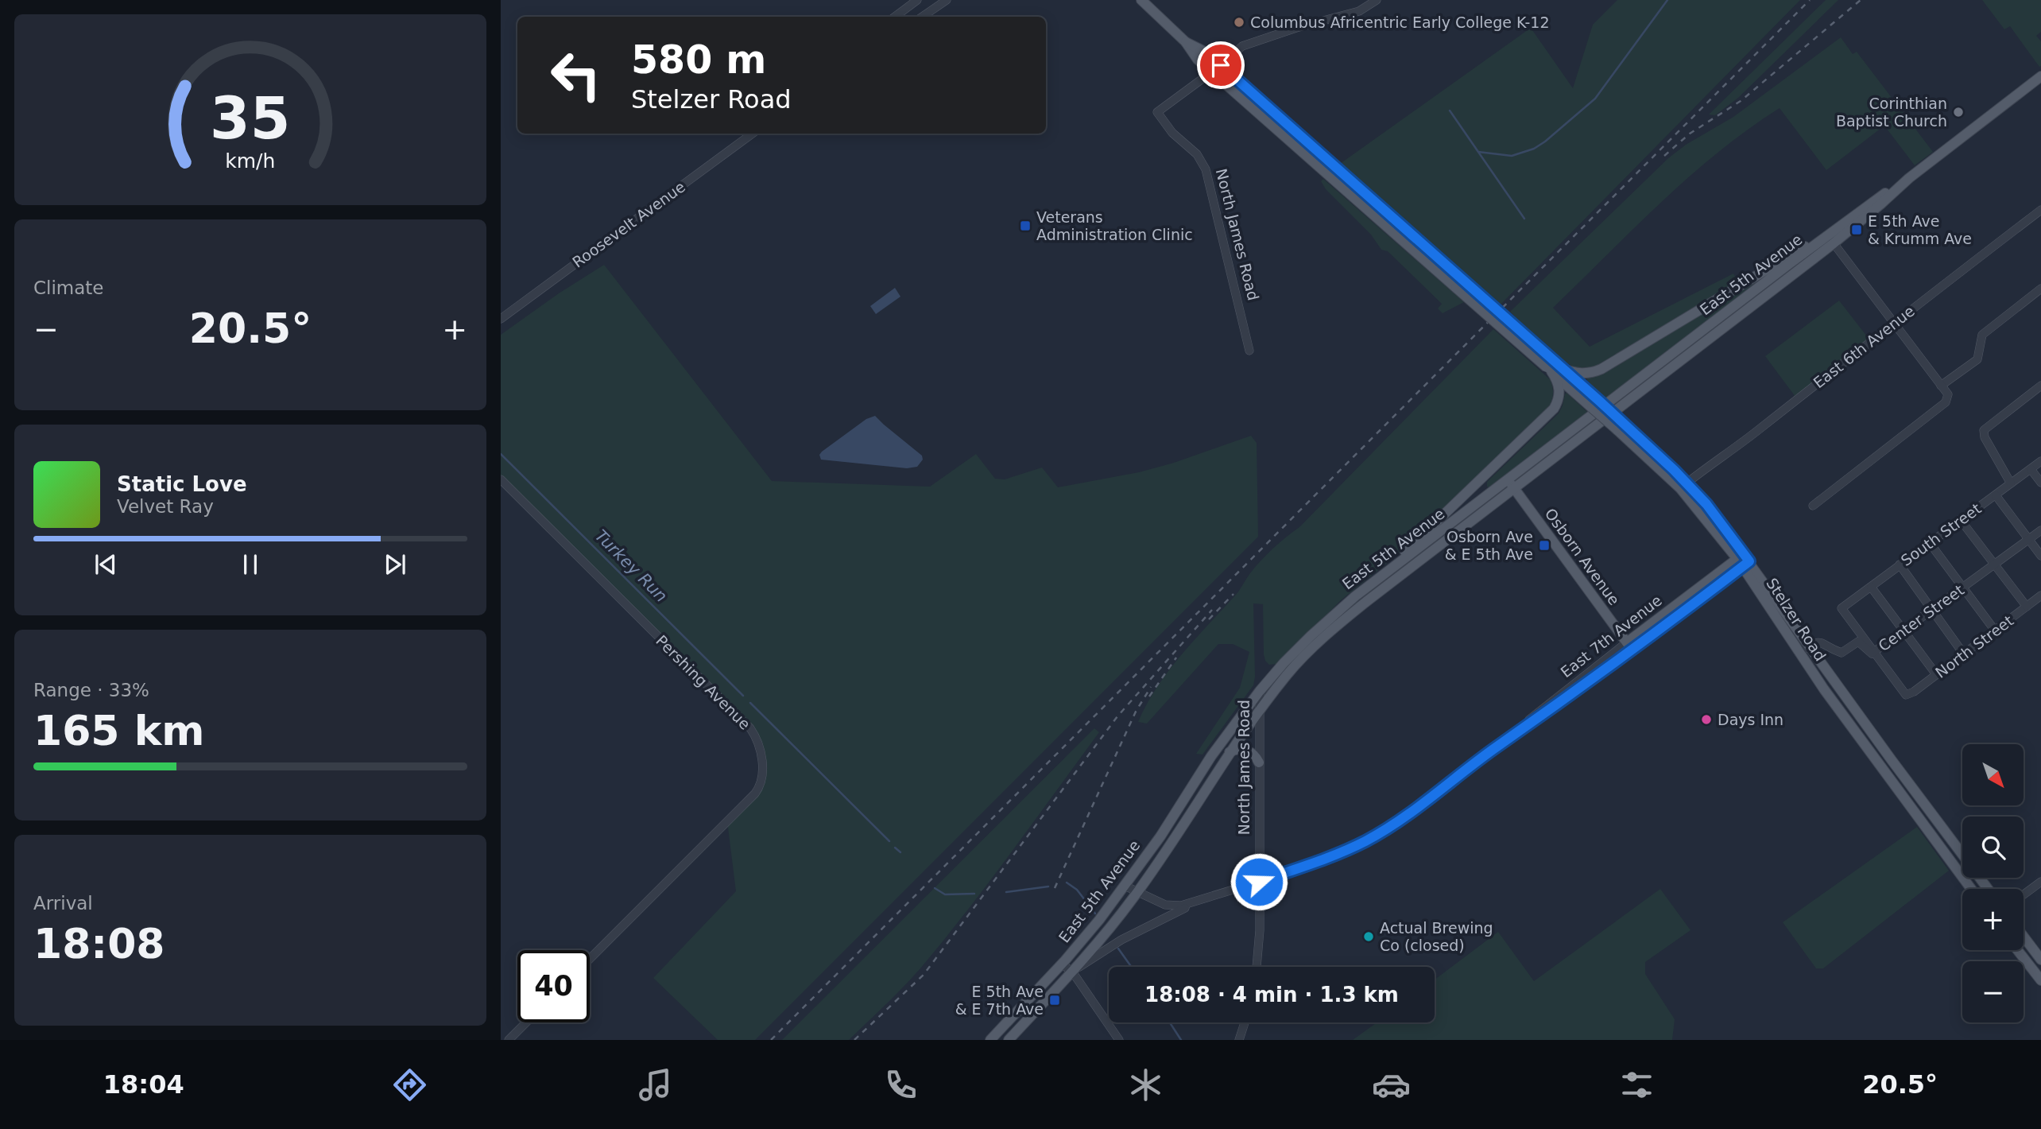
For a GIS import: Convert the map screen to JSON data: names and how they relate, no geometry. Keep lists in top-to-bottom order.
{
  "streets": {
    "main road": [
      "East 5th Avenue",
      "Osborn Avenue",
      "Stelzer Road",
      "East 7th Avenue"
    ],
    "street": [
      "Roosevelt Avenue",
      "North James Road",
      "East 6th Avenue",
      "South Street",
      "Center Street",
      "North Street",
      "Pershing Avenue"
    ]
  },
  "crossings": [
    ["North James Road", "East 5th Avenue"],
    ["North James Road", "Stelzer Road"],
    ["North James Road", "East 7th Avenue"],
    ["East 5th Avenue", "Osborn Avenue"],
    ["East 5th Avenue", "East 7th Avenue"],
    ["East 6th Avenue", "Stelzer Road"],
    ["South Street", "Center Street"],
    ["South Street", "North Street"],
    ["Osborn Avenue", "East 7th Avenue"],
    ["Center Street", "Stelzer Road"],
    ["Center Street", "North Street"],
    ["Stelzer Road", "East 7th Avenue"]
  ],
  "water": ["Turkey Run"],
  "places": {
    "other": [
      "Columbus Africentric Early College K-12",
      "Corinthian Baptist Church",
      "Days Inn",
      "Actual Brewing Co (closed)"
    ],
    "transit": [
      "Veterans Administration Clinic",
      "E 5th Ave & Krumm Ave",
      "Osborn Ave & E 5th Ave",
      "E 5th Ave & E 7th Ave"
    ]
  },
  "north": "bottom right",
  "page": {
    "turn": ["580 m", "Stelzer Road"],
    "tile": [
      "Climate",
      ["Range · 33%", "165 km"],
      ["Arrival", "18:08"]
    ],
    "heat": ["−", "20.5°", "+"],
    "song": ["Static Love", "Velvet Ray"],
    "map_buttons": ["+", "−"],
    "limit": "40",
    "trip": "18:08 · 4 min · 1.3 km",
    "tabs": ["18:04", "20.5°"],
    "gauge": ["35", "km/h"]
  }
}
